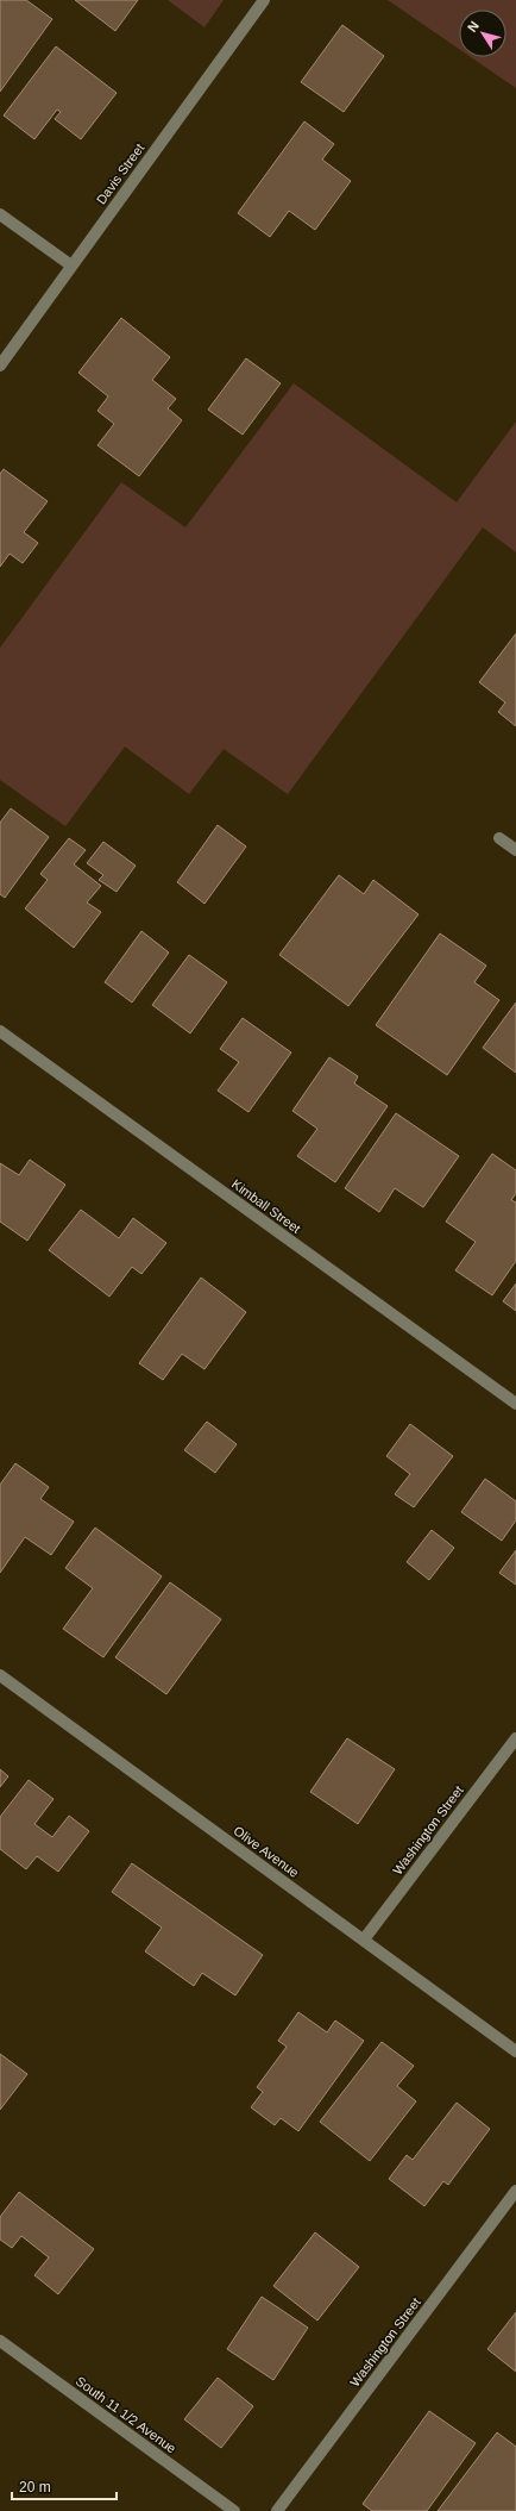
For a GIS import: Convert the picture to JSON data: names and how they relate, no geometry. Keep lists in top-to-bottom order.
{
  "streets": {
    "street": [
      "Davis Street",
      "Kimball Street",
      "Washington Street",
      "Olive Avenue",
      "South 11 1/2 Avenue"
    ]
  },
  "crossings": [
    ["Washington Street", "Olive Avenue"]
  ],
  "scale_bar": "20 m",
  "north": "top left"
}
